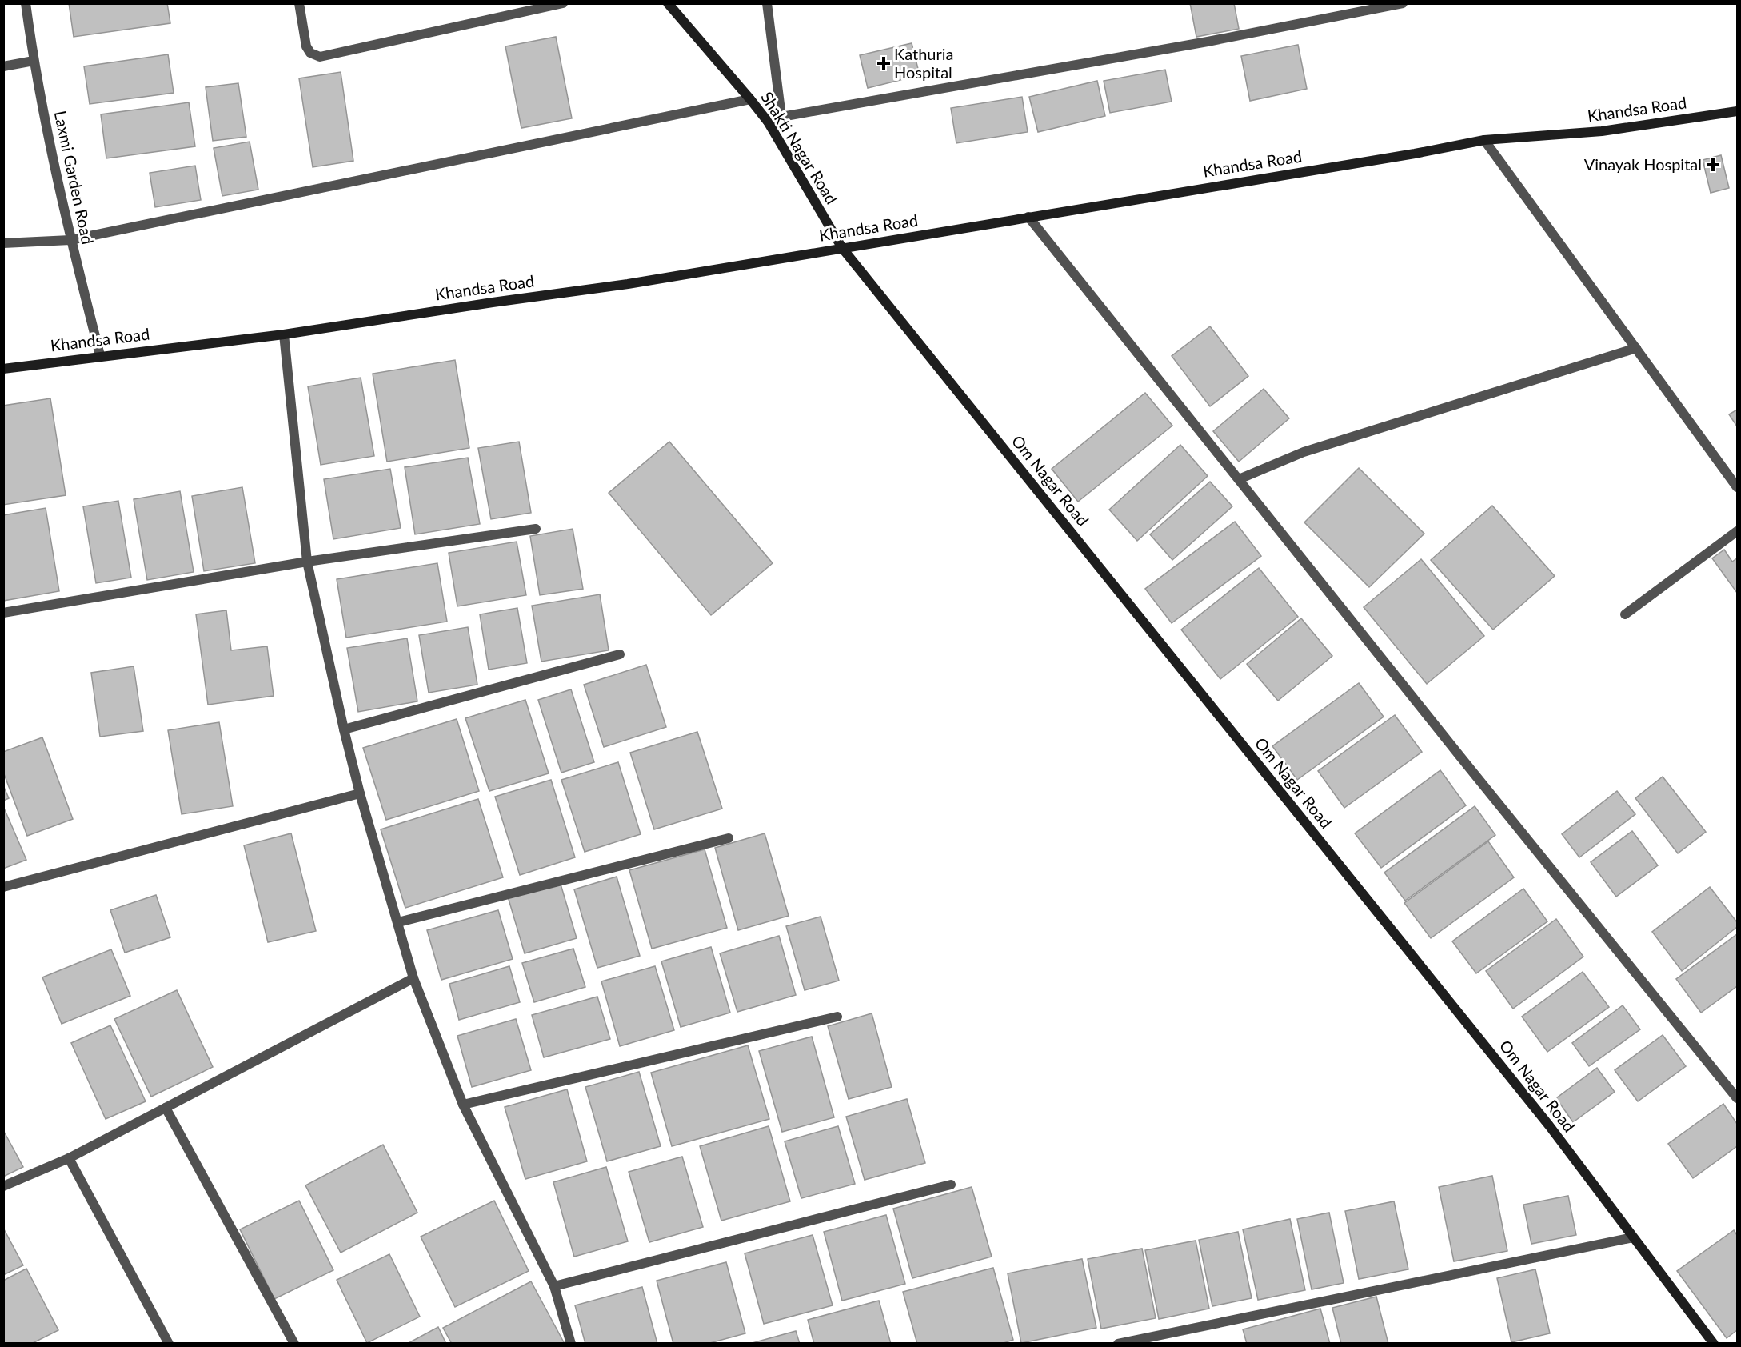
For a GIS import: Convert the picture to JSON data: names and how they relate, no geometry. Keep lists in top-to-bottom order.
{
  "streets": {
    "street": [
      "Khandsa Road",
      "Shakti Nagar Road",
      "Laxmi Garden Road",
      "Om Nagar Road"
    ]
  },
  "crossings": [
    ["Khandsa Road", "Shakti Nagar Road"],
    ["Khandsa Road", "Laxmi Garden Road"],
    ["Khandsa Road", "Om Nagar Road"],
    ["Shakti Nagar Road", "Om Nagar Road"]
  ],
  "places": {
    "health": ["Kathuria Hospital", "Vinayak Hospital"]
  }
}
